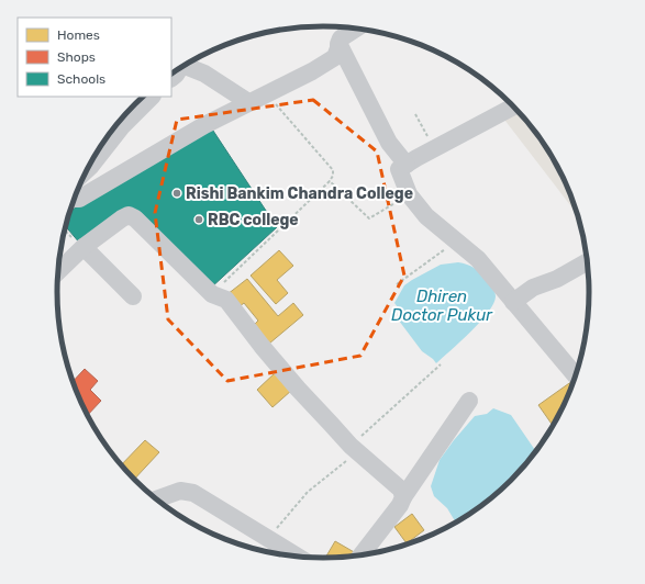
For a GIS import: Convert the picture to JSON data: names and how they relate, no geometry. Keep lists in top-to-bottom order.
{
  "water": ["Dhiren Doctor Pukur"],
  "places": ["Rishi Bankim Chandra College", "RBC college"],
  "legend": ["Homes", "Shops", "Schools"]
}
